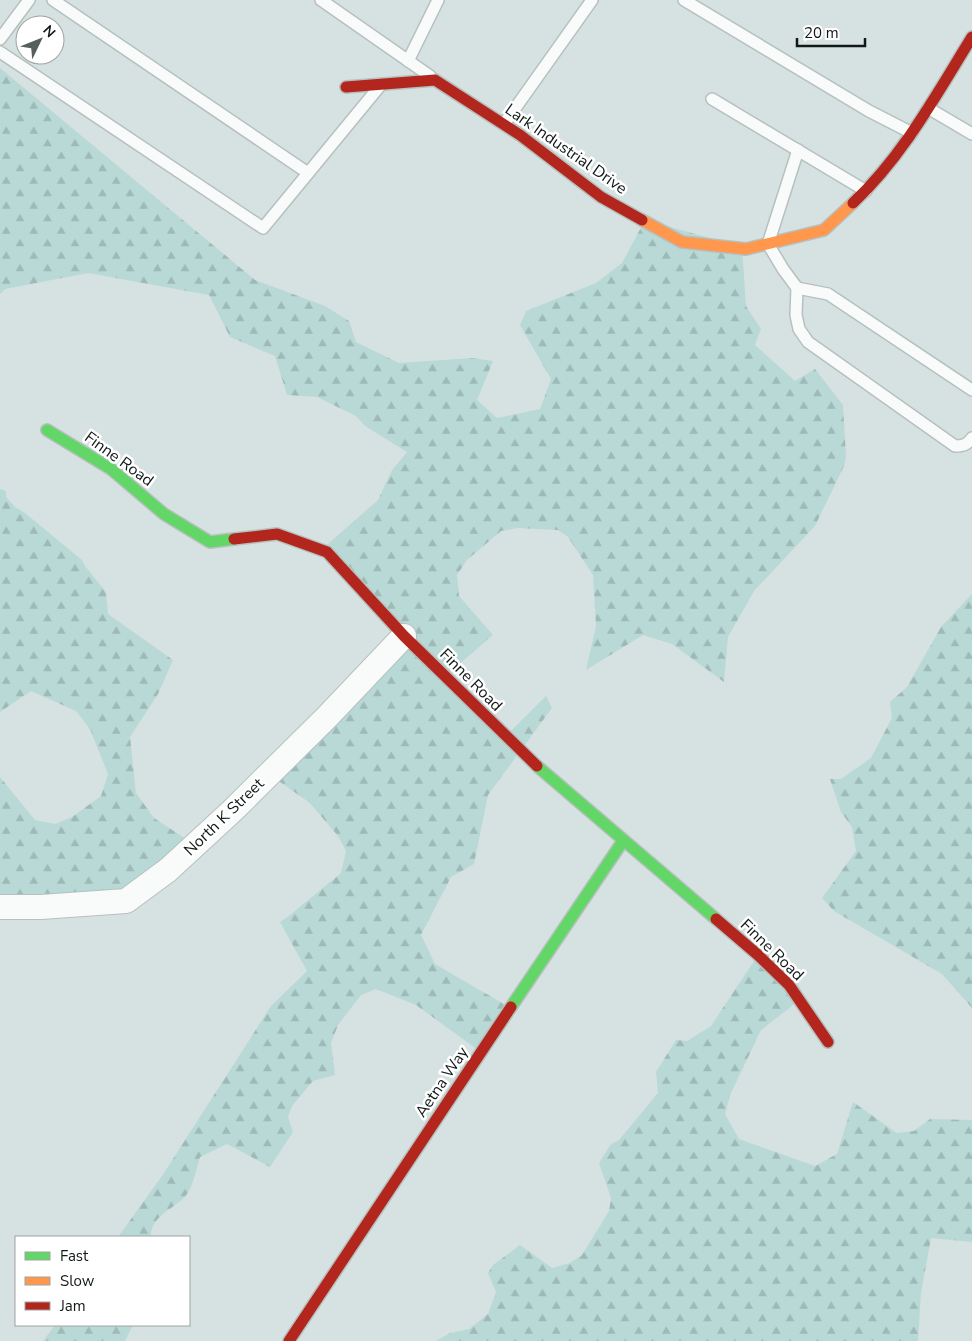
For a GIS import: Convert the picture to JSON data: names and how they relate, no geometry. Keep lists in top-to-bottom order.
{
  "streets": {
    "street": [
      "Lark Industrial Drive",
      "Finne Road",
      "North K Street",
      "Aetna Way"
    ]
  },
  "crossings": [
    ["Finne Road", "North K Street"],
    ["Finne Road", "Aetna Way"]
  ],
  "legend": ["Fast", "Slow", "Jam"],
  "scale_bar": "20 m",
  "north": "top right"
}
